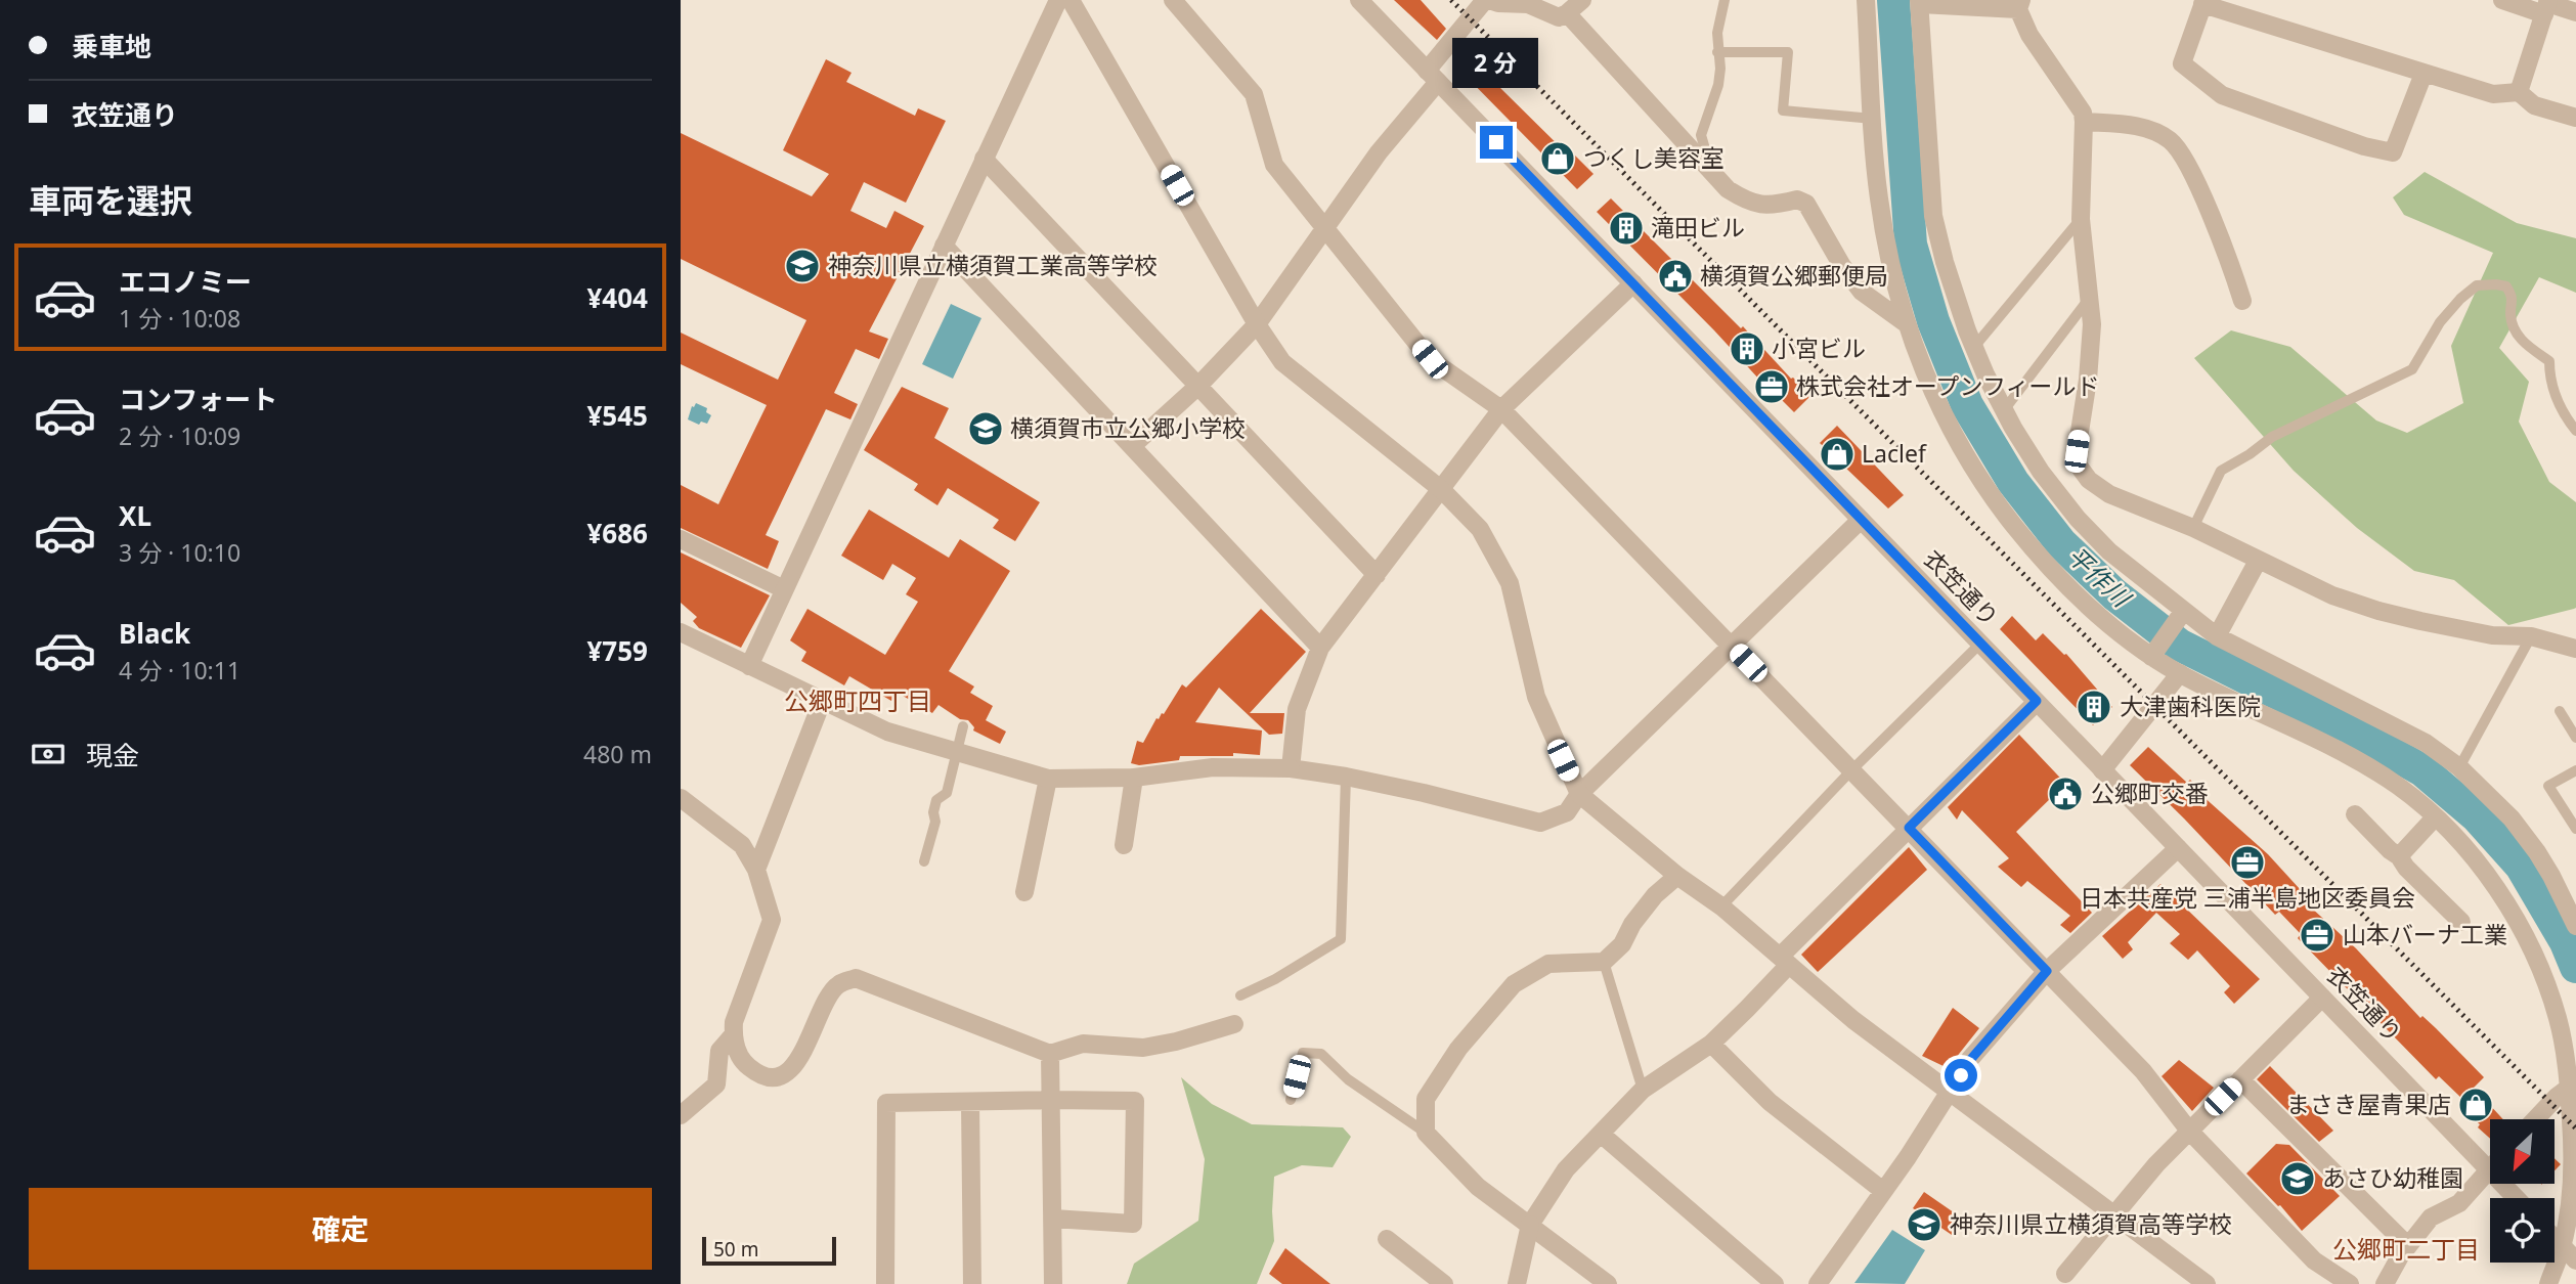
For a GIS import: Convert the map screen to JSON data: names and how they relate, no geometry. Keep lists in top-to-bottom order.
{
  "streets": {
    "street": ["衣笠通り"]
  },
  "districts": ["公郷町四丁目", "公郷町二丁目"],
  "water": ["平作川"],
  "places": {
    "shop": ["つくし美容室", "Laclef", "まさき屋青果店"],
    "building": ["滝田ビル", "小宮ビル", "大津歯科医院"],
    "school or university": [
      "神奈川県立横須賀工業高等学校",
      "横須賀市立公郷小学校",
      "あさひ幼稚園",
      "神奈川県立横須賀高等学校"
    ],
    "public building": ["横須賀公郷郵便局", "公郷町交番"],
    "office": ["株式会社オープンフィールド", "日本共産党 三浦半島地区委員会", "山本バーナ工業"]
  },
  "scale_bar": "50 m",
  "north": "bottom left",
  "page": {
    "banner": ["乗車地", "衣笠通り"],
    "bubble": "2 分",
    "heading": "車両を選択",
    "list": [
      {
        "name": "エコノミー",
        "note": "1 分 · 10:08",
        "value": "¥404"
      },
      {
        "name": "コンフォート",
        "note": "2 分 · 10:09",
        "value": "¥545"
      },
      {
        "name": "XL",
        "note": "3 分 · 10:10",
        "value": "¥686"
      },
      {
        "name": "Black",
        "note": "4 分 · 10:11",
        "value": "¥759"
      }
    ],
    "pay": ["現金", "480 m"],
    "buttons": "確定",
    "scale": "50 m"
  }
}
